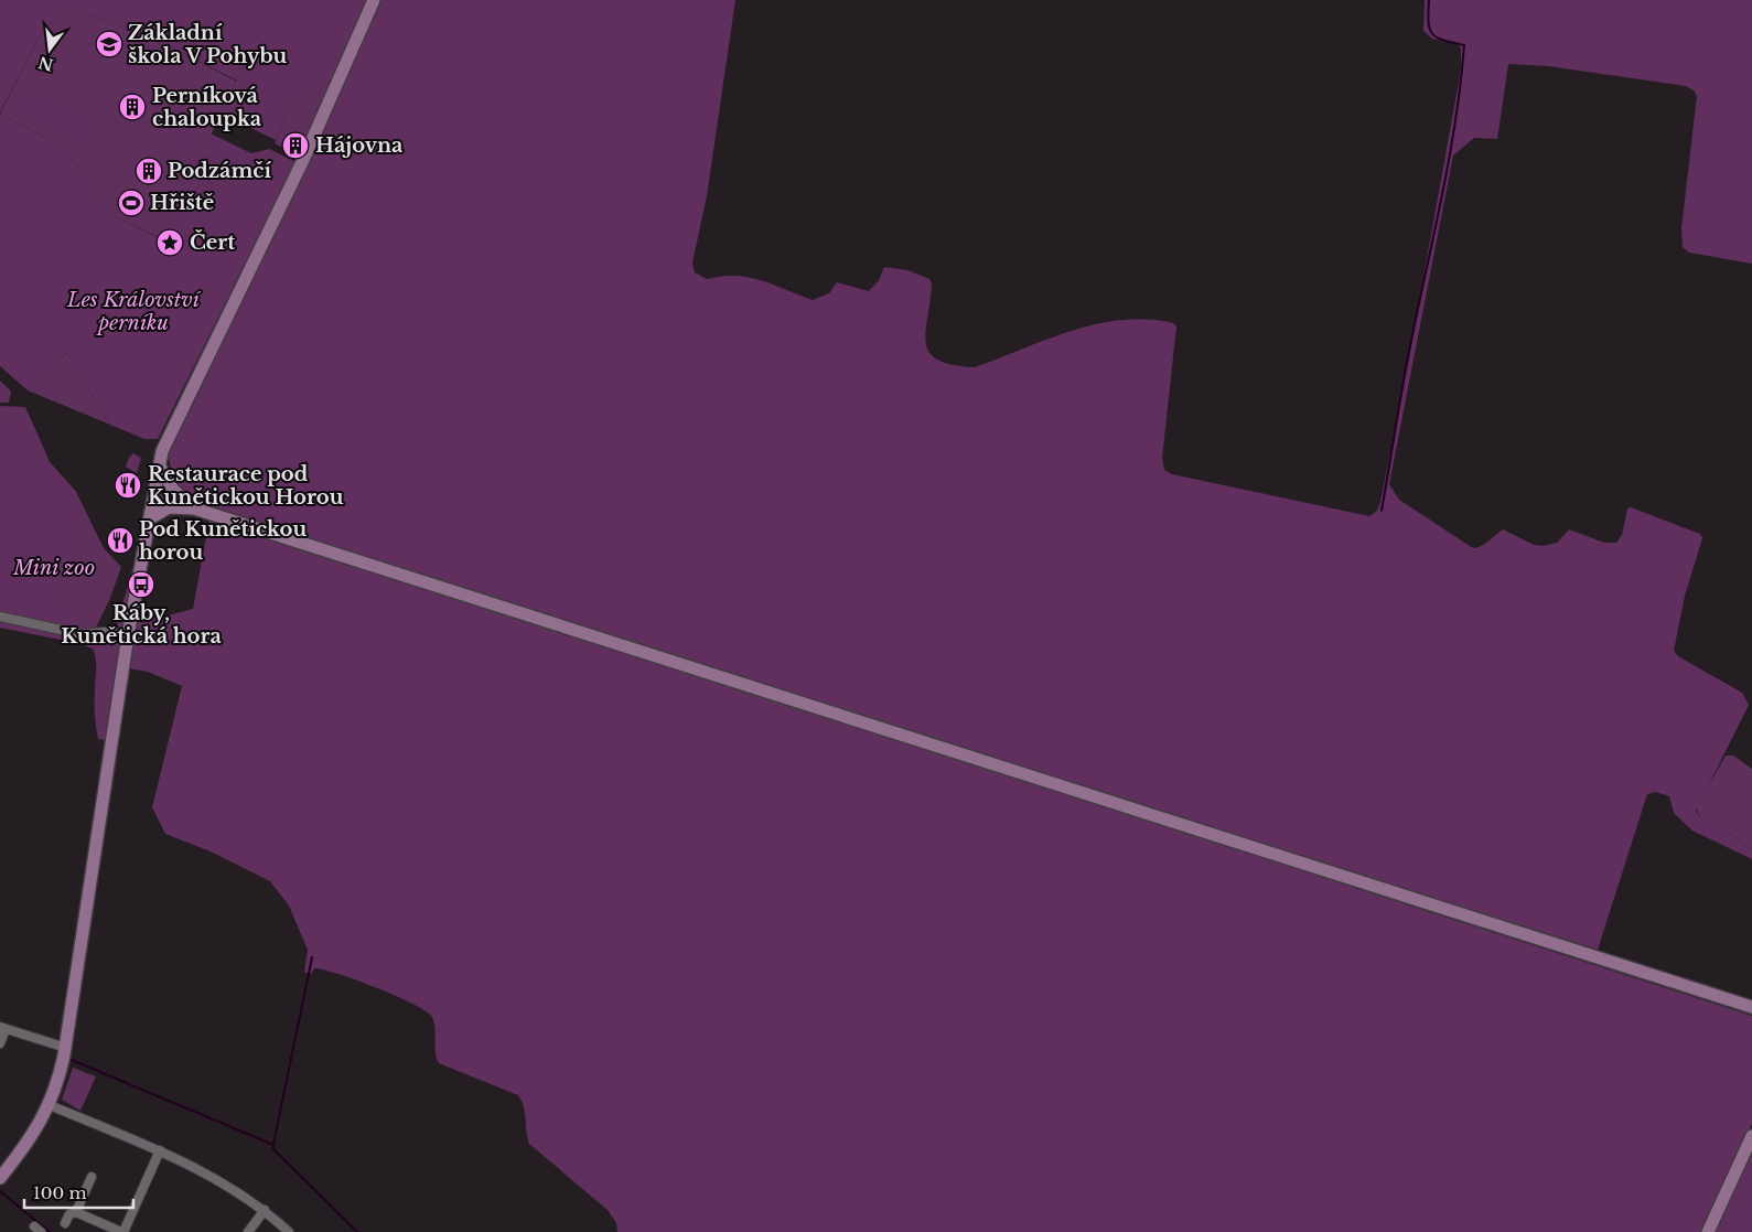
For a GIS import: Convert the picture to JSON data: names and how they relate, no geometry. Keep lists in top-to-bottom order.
{
  "parks": ["Les Království perníku", "Mini zoo"],
  "places": {
    "school or university": ["Základní škola V Pohybu"],
    "building": ["Perníková chaloupka", "Hájovna", "Podzámčí"],
    "sports": ["Hřiště"],
    "place": ["Čert"],
    "restaurant": ["Restaurace pod Kunětickou Horou", "Pod Kunětickou horou"],
    "bus stop": ["Ráby, Kunětická hora"]
  },
  "scale_bar": "100 m",
  "north": "bottom"
}
